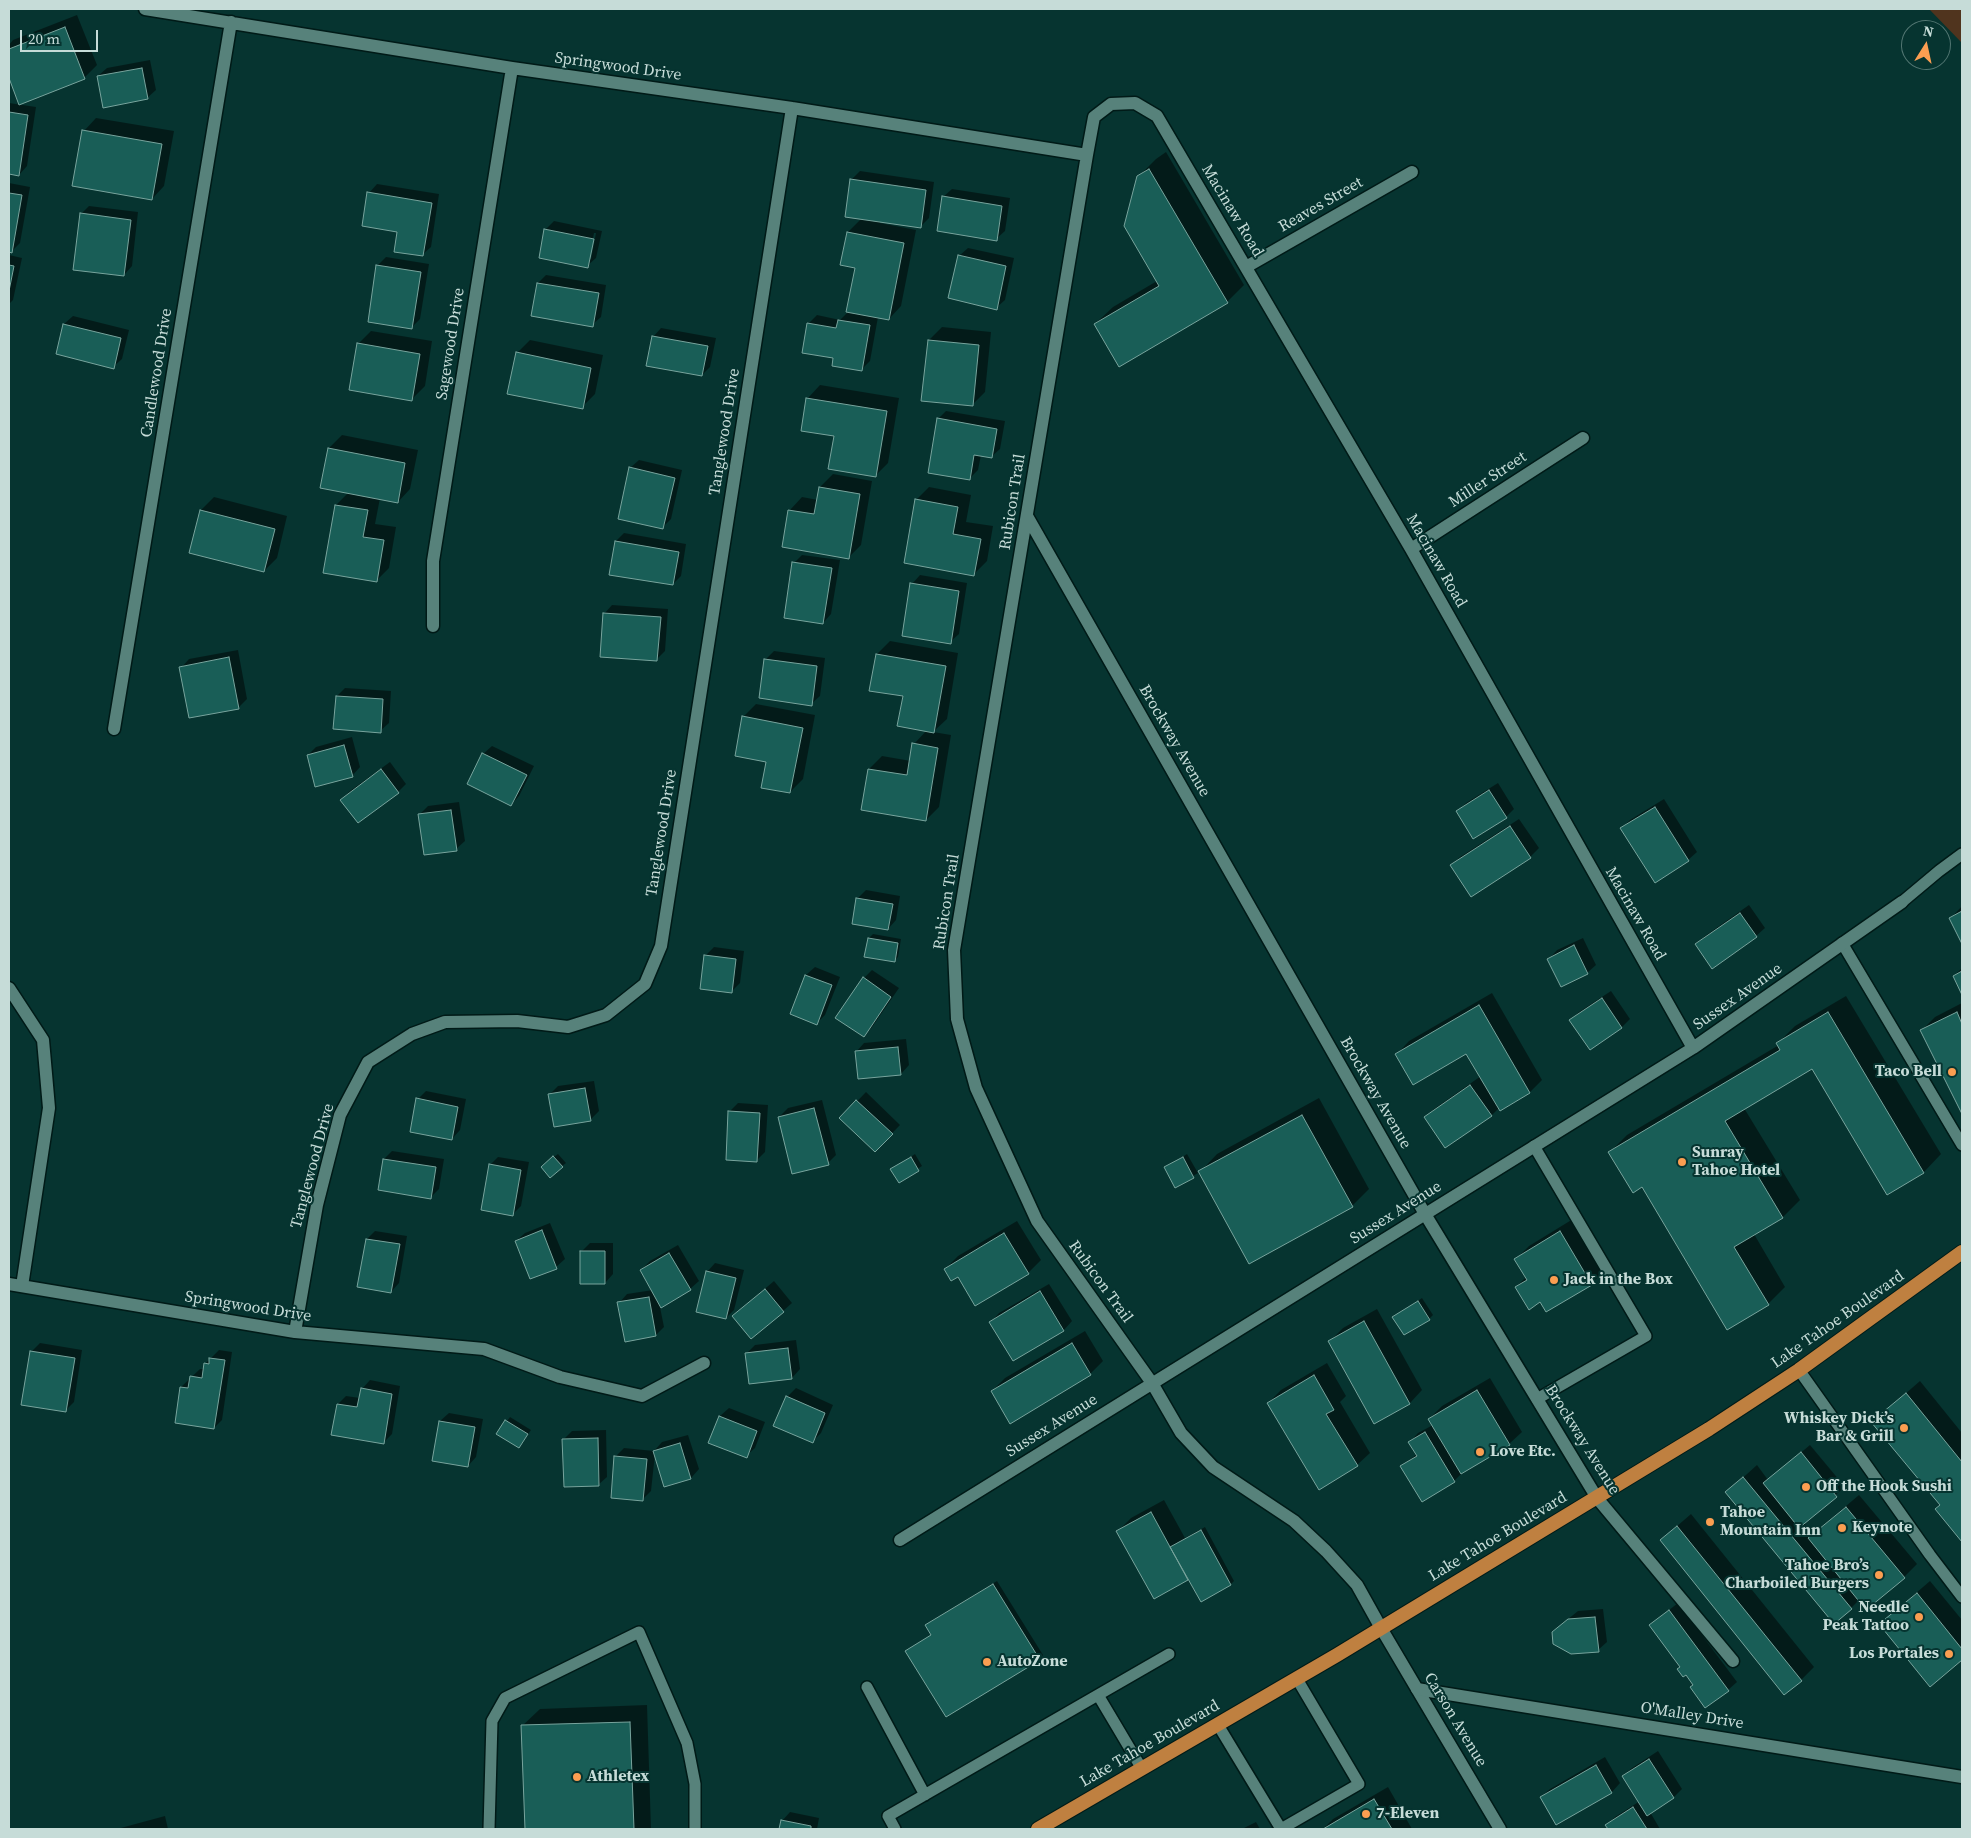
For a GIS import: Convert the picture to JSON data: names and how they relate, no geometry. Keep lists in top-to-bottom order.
{
  "streets": {
    "highway": ["Lake Tahoe Boulevard"],
    "street": [
      "Springwood Drive",
      "Reaves Street",
      "Macinaw Road",
      "Sagewood Drive",
      "Candlewood Drive",
      "Tanglewood Drive",
      "Miller Street",
      "Rubicon Trail",
      "Brockway Avenue",
      "Sussex Avenue",
      "O'Malley Drive",
      "Carson Avenue"
    ]
  },
  "crossings": [
    ["Springwood Drive", "Sagewood Drive"],
    ["Springwood Drive", "Candlewood Drive"],
    ["Springwood Drive", "Tanglewood Drive"],
    ["Springwood Drive", "Rubicon Trail"],
    ["Reaves Street", "Macinaw Road"],
    ["Macinaw Road", "Miller Street"],
    ["Macinaw Road", "Rubicon Trail"],
    ["Macinaw Road", "Sussex Avenue"],
    ["Rubicon Trail", "Brockway Avenue"],
    ["Rubicon Trail", "Sussex Avenue"],
    ["Rubicon Trail", "Lake Tahoe Boulevard"],
    ["Rubicon Trail", "Carson Avenue"],
    ["Brockway Avenue", "Sussex Avenue"],
    ["Brockway Avenue", "Lake Tahoe Boulevard"],
    ["Lake Tahoe Boulevard", "Carson Avenue"],
    ["O'Malley Drive", "Carson Avenue"]
  ],
  "places": [
    "Taco Bell",
    "Sunray Tahoe Hotel",
    "Jack in the Box",
    "Whiskey Dick’s Bar & Grill",
    "Love Etc.",
    "Off the Hook Sushi",
    "Tahoe Mountain Inn",
    "Keynote",
    "Tahoe Bro’s Charboiled Burgers",
    "Needle Peak Tattoo",
    "Los Portales",
    "AutoZone",
    "Athletex",
    "7-Eleven"
  ],
  "scale_bar": "20 m",
  "north": "top"
}
